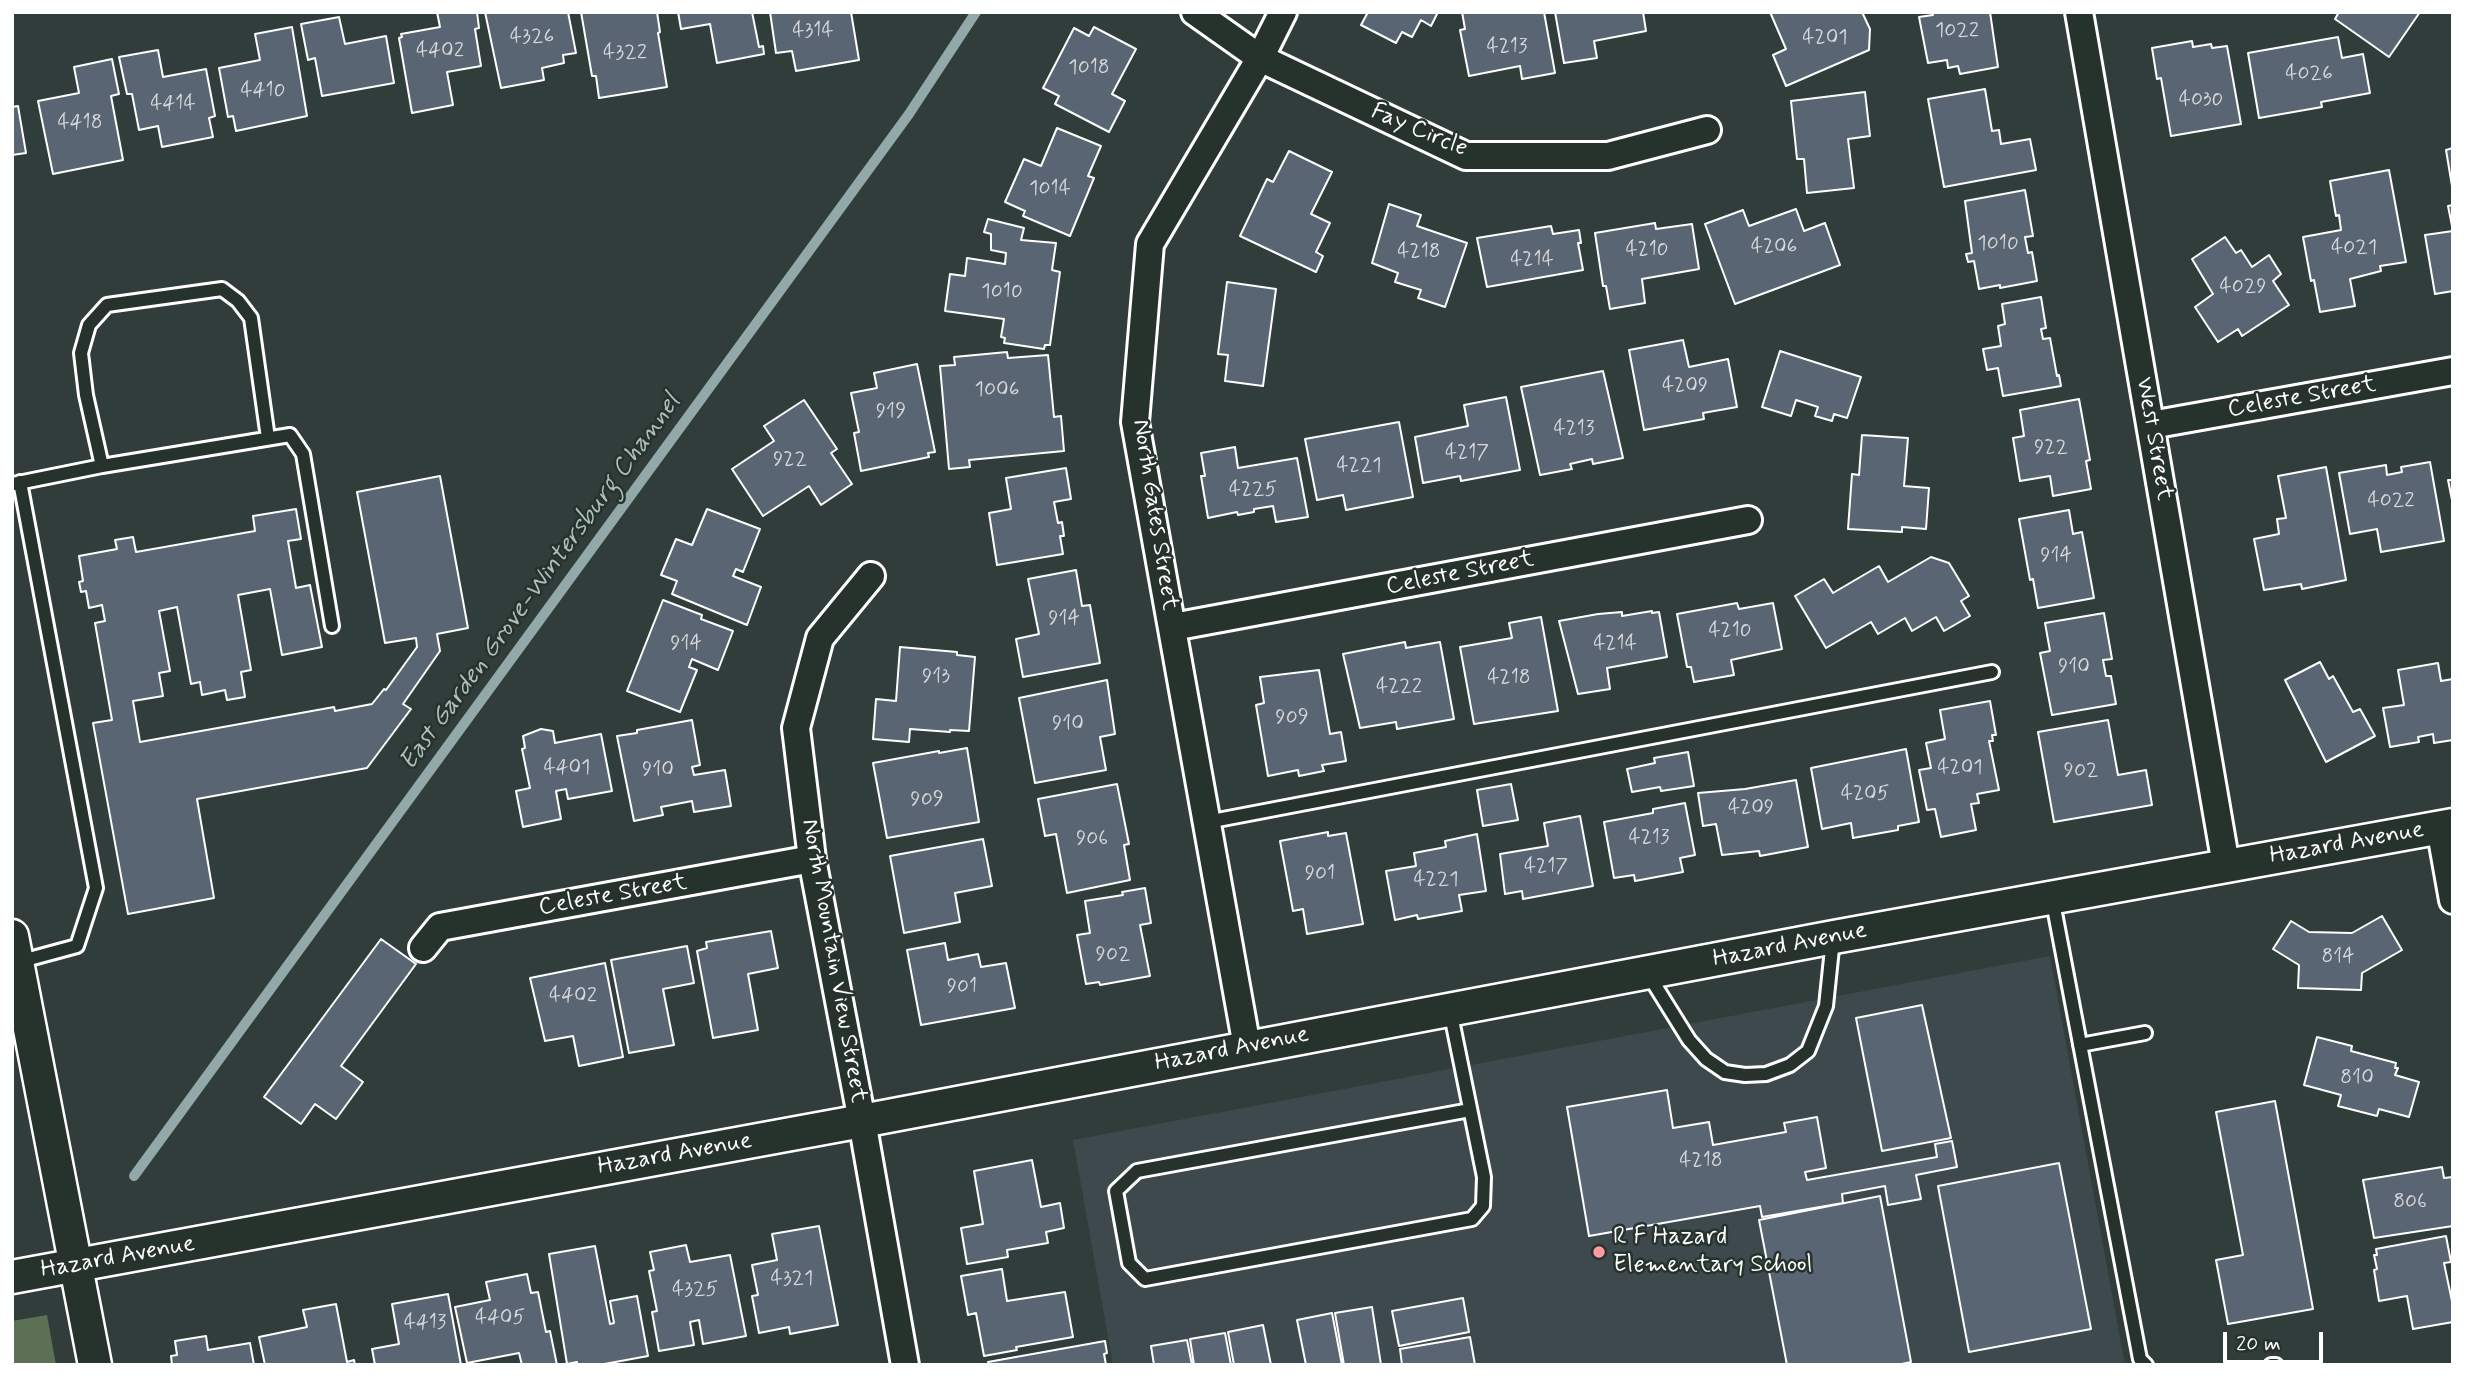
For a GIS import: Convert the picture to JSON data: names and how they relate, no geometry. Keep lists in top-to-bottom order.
{
  "streets": {
    "street": [
      "Fay Circle",
      "Celeste Street",
      "West Street",
      "North Gates Street",
      "Hazard Avenue",
      "North Mountain View Street"
    ]
  },
  "crossings": [
    ["Fay Circle", "North Gates Street"],
    ["Celeste Street", "West Street"],
    ["Celeste Street", "North Gates Street"],
    ["Celeste Street", "North Mountain View Street"],
    ["West Street", "Hazard Avenue"],
    ["North Gates Street", "Hazard Avenue"],
    ["Hazard Avenue", "North Mountain View Street"]
  ],
  "water": ["East Garden Grove-Wintersburg Channel"],
  "places": ["R F Hazard Elementary School"],
  "house_numbers": [
    "4314",
    "1022",
    "4326",
    "4201",
    "4213",
    "4402",
    "4322",
    "1018",
    "4026",
    "4410",
    "4030",
    "4414",
    "4418",
    "1014",
    "1010",
    "4206",
    "4021",
    "4210",
    "4218",
    "4214",
    "4029",
    "1010",
    "4209",
    "1006",
    "919",
    "4213",
    "922",
    "4217",
    "922",
    "4221",
    "4225",
    "4022",
    "914",
    "914",
    "4210",
    "914",
    "4214",
    "910",
    "913",
    "4218",
    "4222",
    "909",
    "910",
    "4401",
    "4201",
    "910",
    "902",
    "4205",
    "909",
    "4209",
    "4213",
    "906",
    "4217",
    "901",
    "4221",
    "902",
    "814",
    "901",
    "4402",
    "810",
    "4218",
    "806",
    "4321",
    "4325",
    "4405",
    "4413"
  ],
  "scale_bar": "20 m"
}
